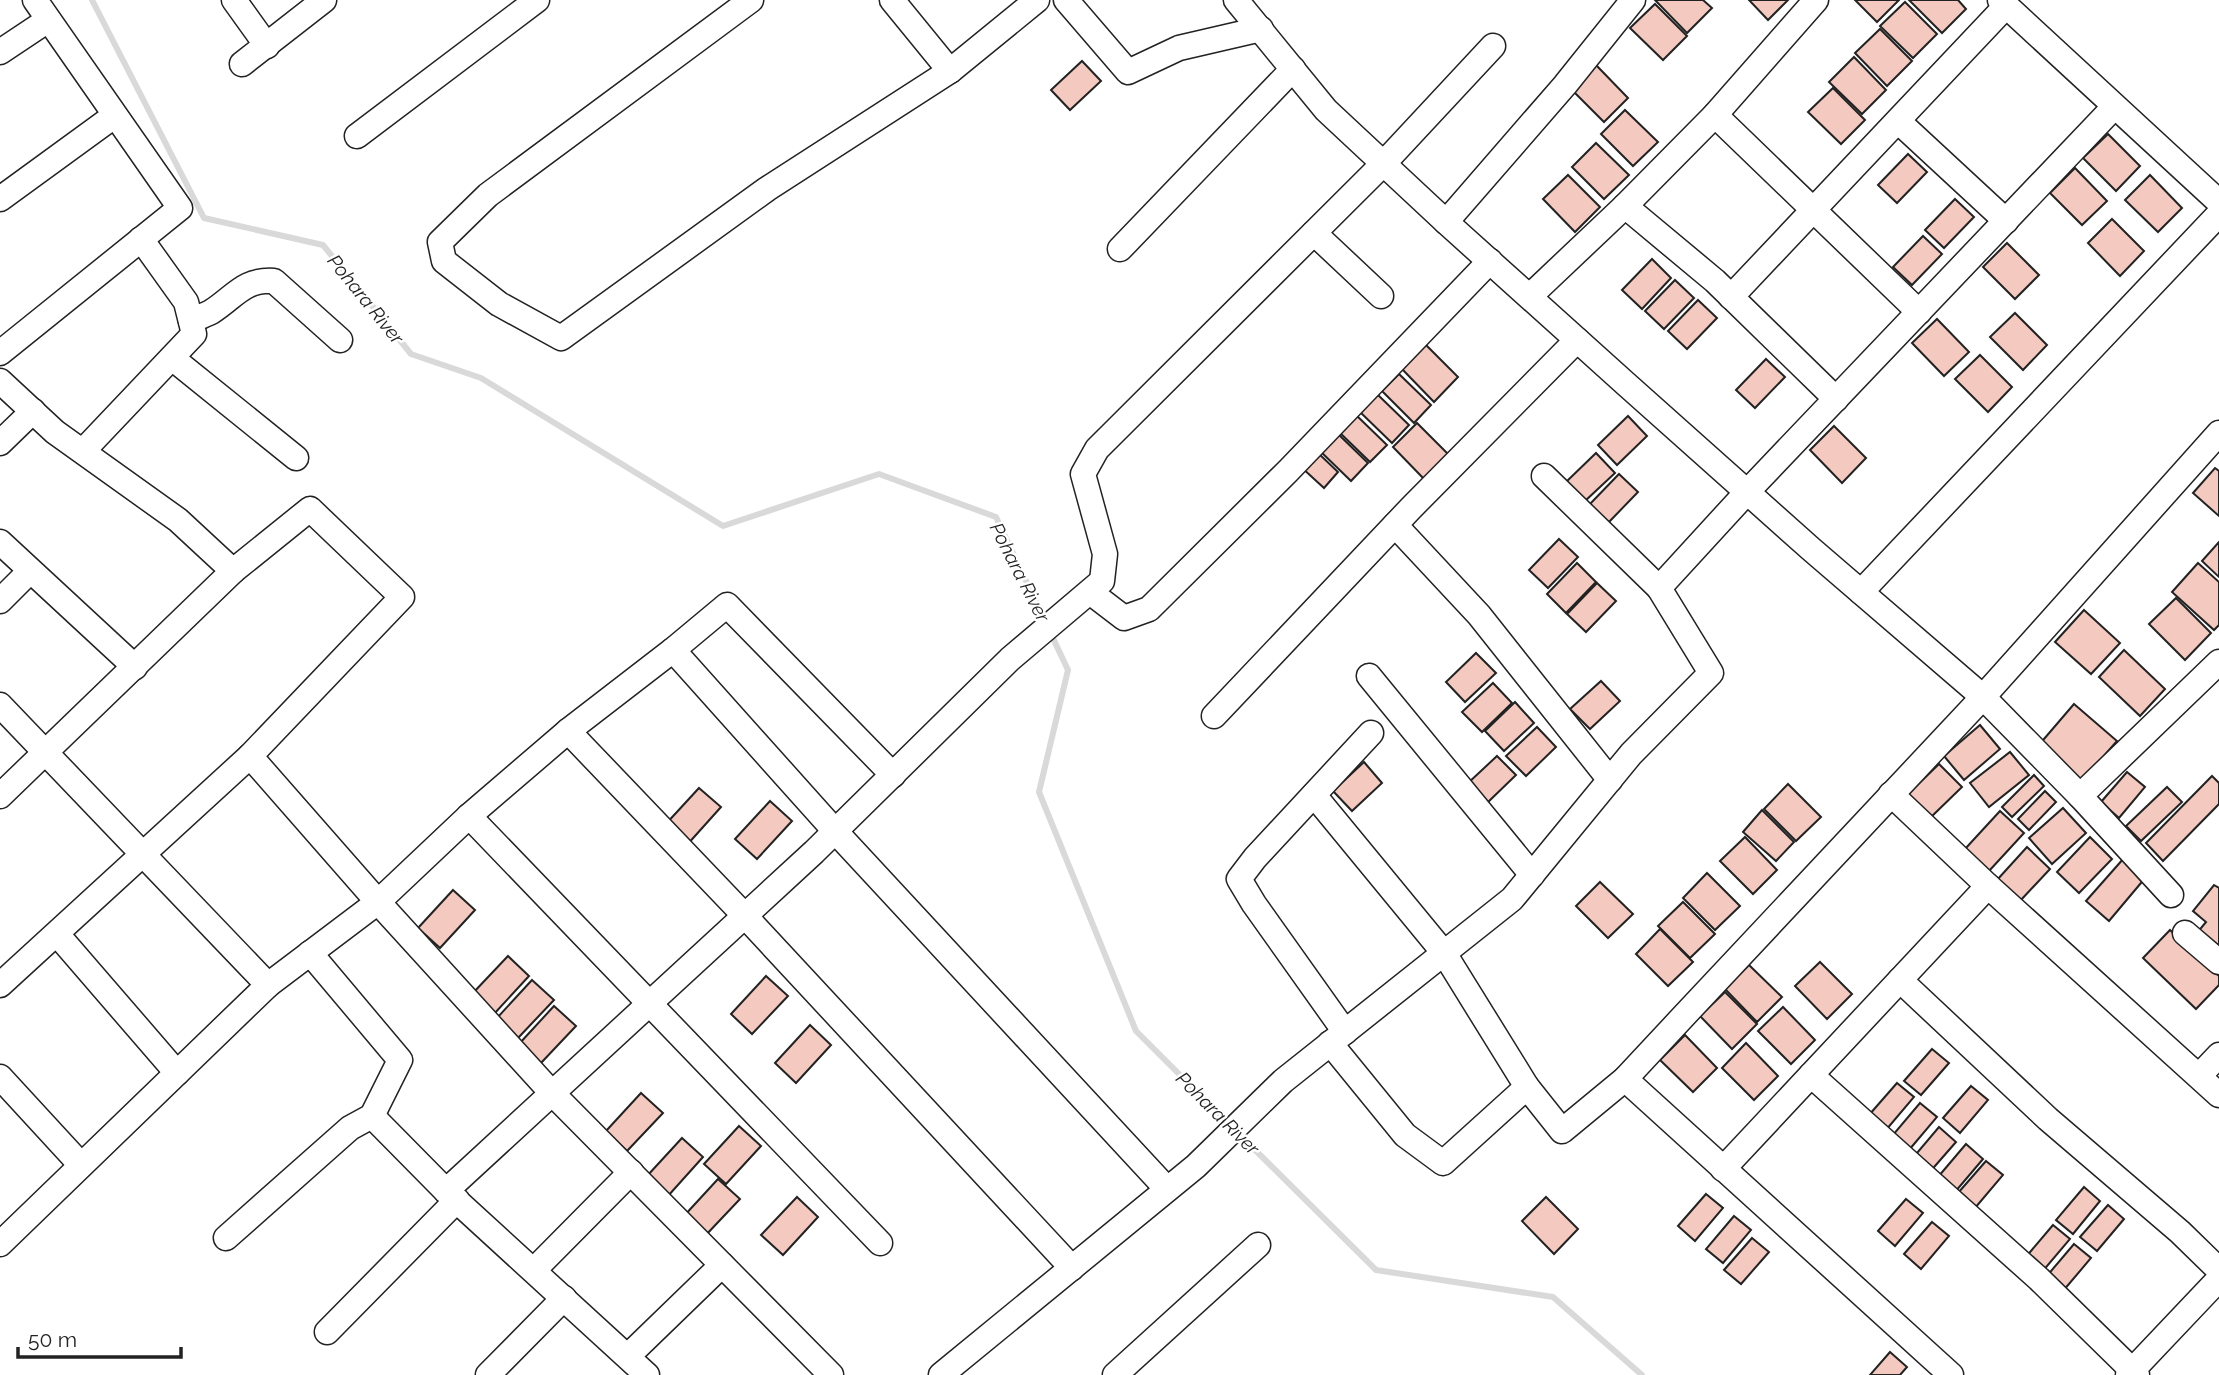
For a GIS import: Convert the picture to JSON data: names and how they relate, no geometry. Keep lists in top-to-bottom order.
{
  "water": ["Pohara River"],
  "scale_bar": "50 m"
}
